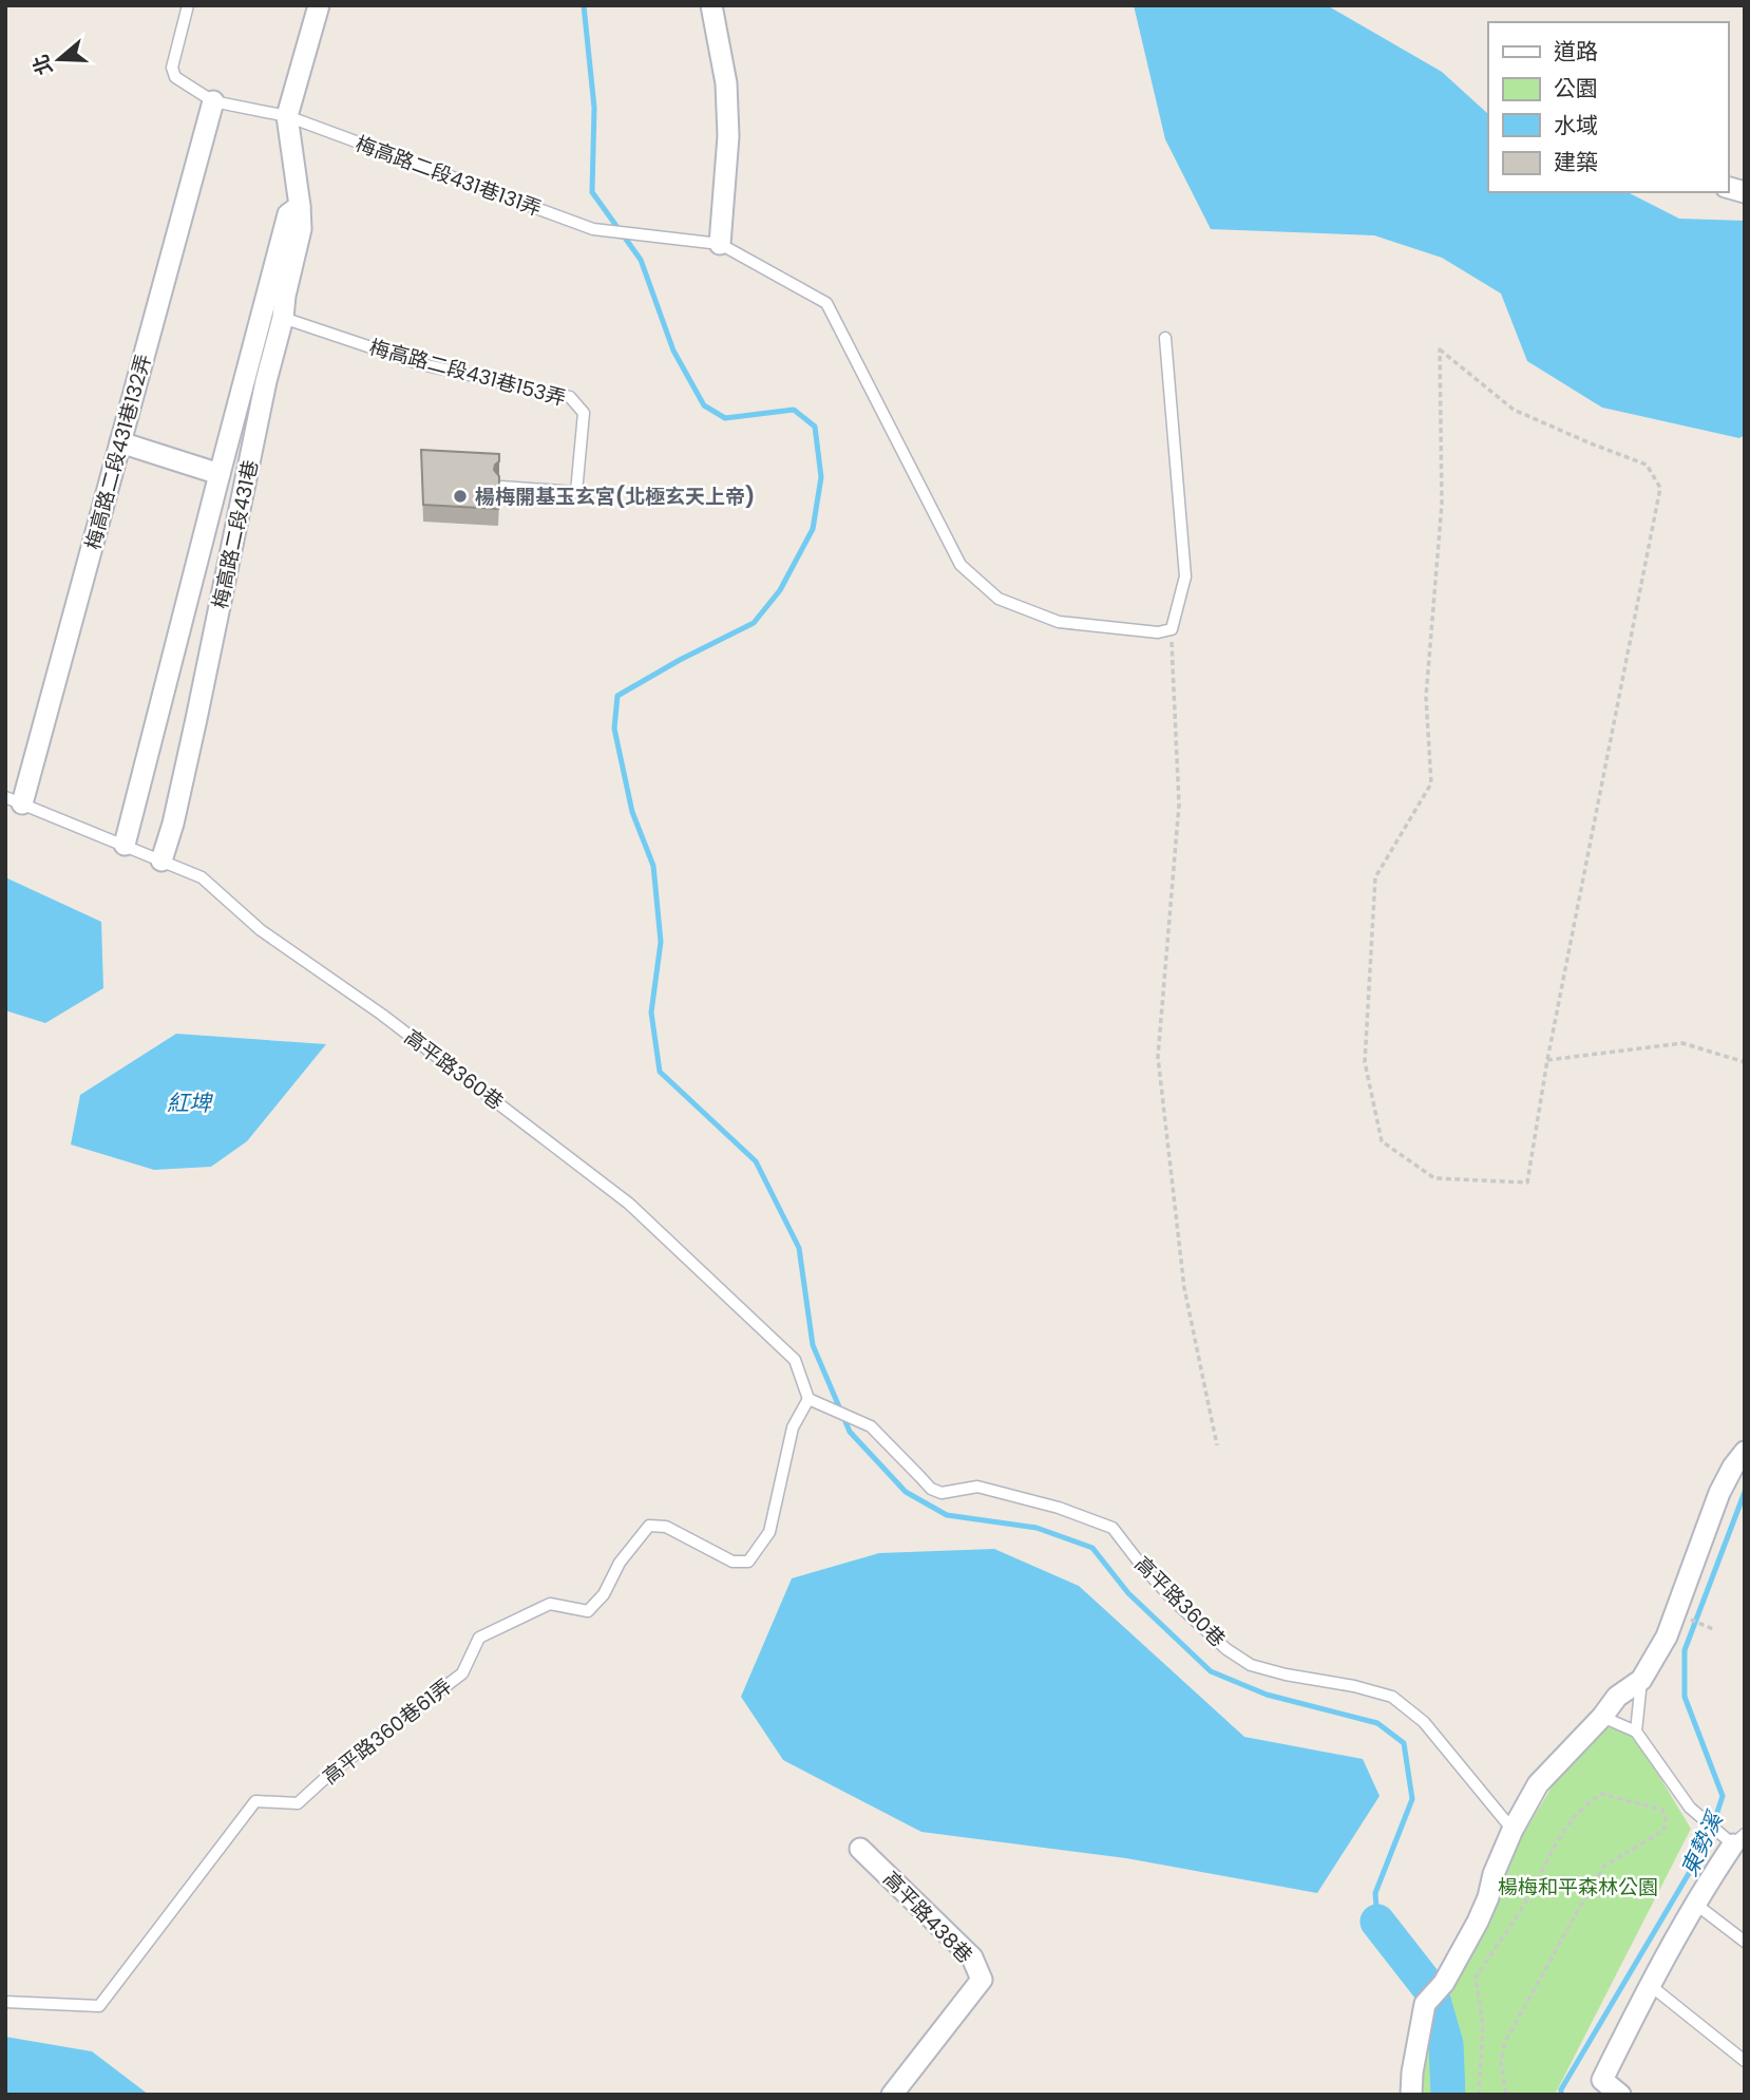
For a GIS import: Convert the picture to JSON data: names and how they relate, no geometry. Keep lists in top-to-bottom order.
{
  "streets": {
    "street": ["梅高路二段431巷132弄", "梅高路二段431巷", "高平路438巷"],
    "lane": [
      "梅高路二段431巷131弄",
      "梅高路二段431巷153弄",
      "高平路360巷",
      "高平路360巷61弄"
    ]
  },
  "crossings": [
    ["梅高路二段431巷131弄", "梅高路二段431巷132弄"],
    ["梅高路二段431巷131弄", "梅高路二段431巷"],
    ["梅高路二段431巷153弄", "梅高路二段431巷"],
    ["梅高路二段431巷132弄", "高平路360巷"],
    ["梅高路二段431巷", "高平路360巷"],
    ["高平路360巷", "高平路360巷61弄"]
  ],
  "water": ["紅埤", "東勢溪"],
  "parks": ["楊梅和平森林公園"],
  "places": ["楊梅開基玉玄宮(北極玄天上帝)"],
  "legend": [
    "道路",
    "公園",
    "水域",
    "建築"
  ],
  "north": "left"
}
